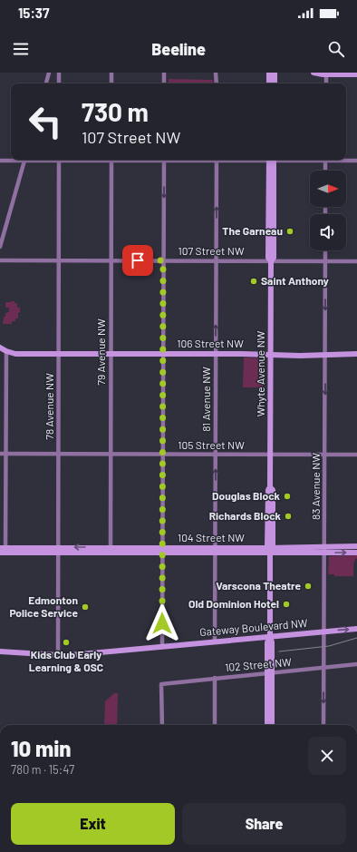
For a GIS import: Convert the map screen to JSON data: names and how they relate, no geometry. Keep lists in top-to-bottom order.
{
  "streets": {
    "main road": [
      "106 Street NW",
      "Whyte Avenue NW",
      "104 Street NW",
      "Gateway Boulevard NW"
    ],
    "street": [
      "107 Street NW",
      "79 Avenue NW",
      "81 Avenue NW",
      "78 Avenue NW",
      "105 Street NW",
      "83 Avenue NW",
      "102 Street NW"
    ]
  },
  "crossings": [
    ["107 Street NW", "79 Avenue NW"],
    ["107 Street NW", "Whyte Avenue NW"],
    ["107 Street NW", "81 Avenue NW"],
    ["107 Street NW", "78 Avenue NW"],
    ["107 Street NW", "83 Avenue NW"],
    ["106 Street NW", "79 Avenue NW"],
    ["106 Street NW", "Whyte Avenue NW"],
    ["106 Street NW", "81 Avenue NW"],
    ["106 Street NW", "78 Avenue NW"],
    ["106 Street NW", "83 Avenue NW"],
    ["79 Avenue NW", "105 Street NW"],
    ["79 Avenue NW", "104 Street NW"],
    ["Whyte Avenue NW", "105 Street NW"],
    ["Whyte Avenue NW", "104 Street NW"],
    ["Whyte Avenue NW", "Gateway Boulevard NW"],
    ["Whyte Avenue NW", "102 Street NW"],
    ["81 Avenue NW", "105 Street NW"],
    ["81 Avenue NW", "104 Street NW"],
    ["81 Avenue NW", "Gateway Boulevard NW"],
    ["78 Avenue NW", "105 Street NW"],
    ["78 Avenue NW", "104 Street NW"],
    ["78 Avenue NW", "Gateway Boulevard NW"],
    ["105 Street NW", "83 Avenue NW"],
    ["83 Avenue NW", "104 Street NW"],
    ["83 Avenue NW", "Gateway Boulevard NW"],
    ["83 Avenue NW", "102 Street NW"]
  ],
  "one_way": ["81 Avenue NW", "83 Avenue NW"],
  "places": [
    "The Garneau",
    "Saint Anthony",
    "Douglas Block",
    "Richards Block",
    "Varscona Theatre",
    "Old Dominion Hotel",
    "Edmonton Police Service",
    "Kids Club Early Learning & OSC"
  ],
  "north": "right",
  "page": {
    "status": "15:37",
    "header": "Beeline",
    "turn": ["730 m", "107 Street NW"],
    "heading": ["10 min", "780 m · 15:47"],
    "buttons": ["Exit", "Share"]
  }
}
